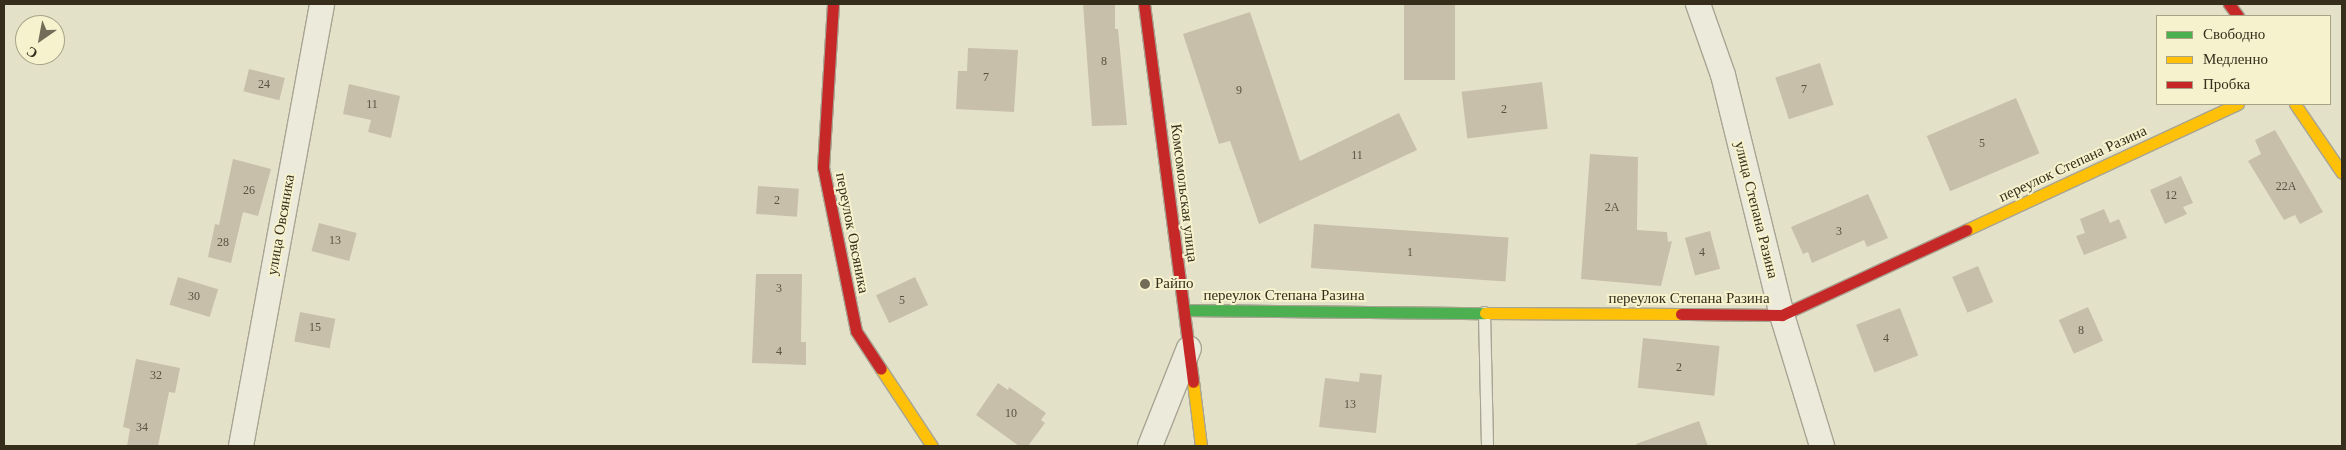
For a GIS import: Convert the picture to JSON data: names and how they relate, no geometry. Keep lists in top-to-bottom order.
{
  "streets": {
    "street": [
      "переулок Степана Разина",
      "Комсомольская улица",
      "улица Степана Разина",
      "улица Овсяника",
      "переулок Овсяника"
    ]
  },
  "crossings": [
    ["переулок Степана Разина", "Комсомольская улица"],
    ["переулок Степана Разина", "улица Степана Разина"]
  ],
  "places": ["Райпо"],
  "house_numbers": [
    "8",
    "7",
    "24",
    "7",
    "9",
    "11",
    "2",
    "5",
    "11",
    "22А",
    "26",
    "12",
    "2",
    "2А",
    "3",
    "13",
    "28",
    "1",
    "4",
    "3",
    "30",
    "5",
    "15",
    "8",
    "4",
    "4",
    "2",
    "32",
    "13",
    "10",
    "34"
  ],
  "legend": ["Свободно", "Медленно", "Пробка"],
  "north": "bottom left"
}
